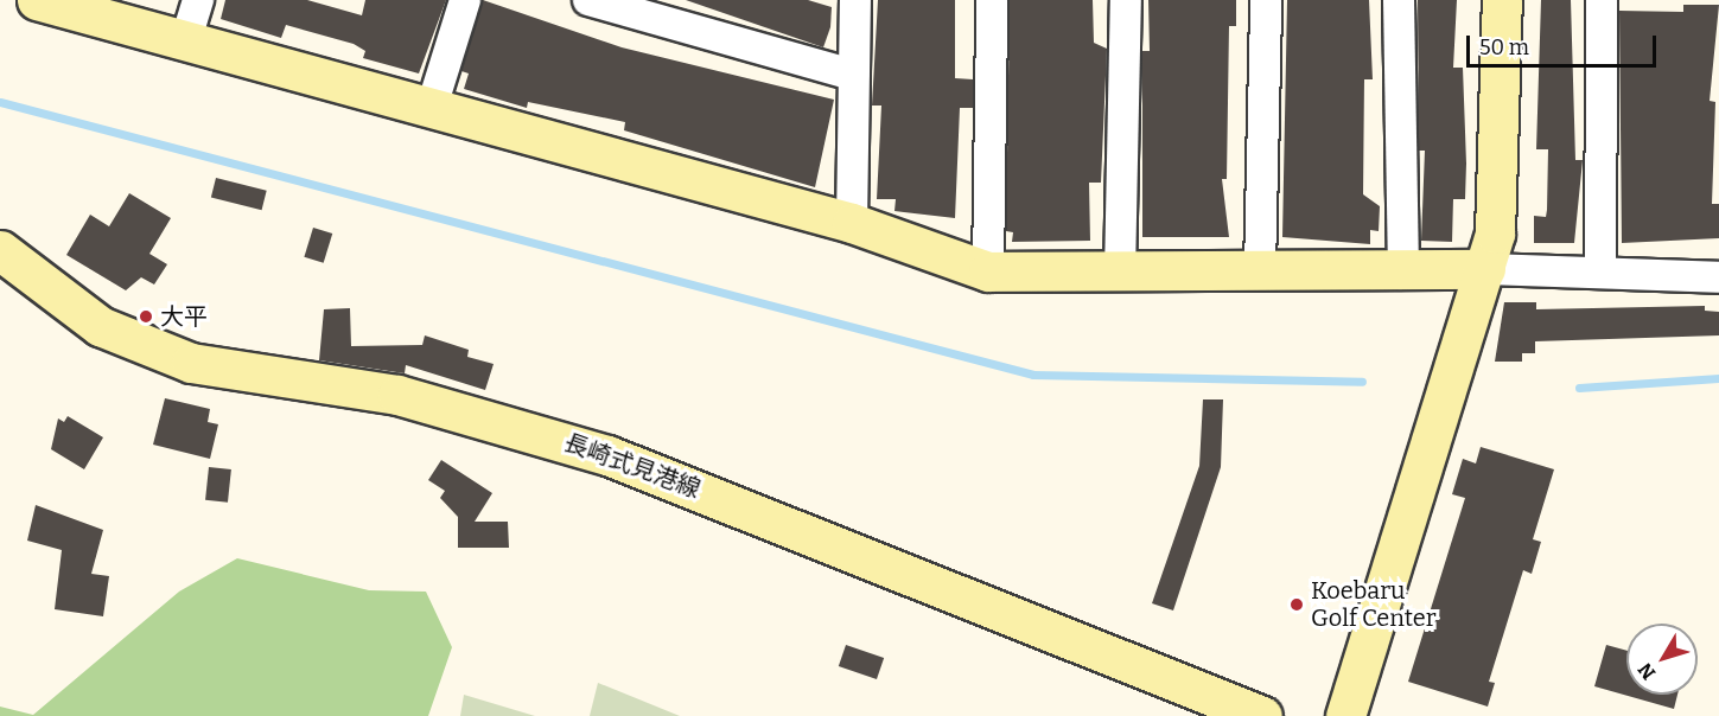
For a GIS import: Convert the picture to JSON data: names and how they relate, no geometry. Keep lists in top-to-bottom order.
{
  "streets": {
    "street": ["長崎式見港線"]
  },
  "places": ["大平", "Koebaru Golf Center"],
  "scale_bar": "50 m",
  "north": "bottom left"
}
